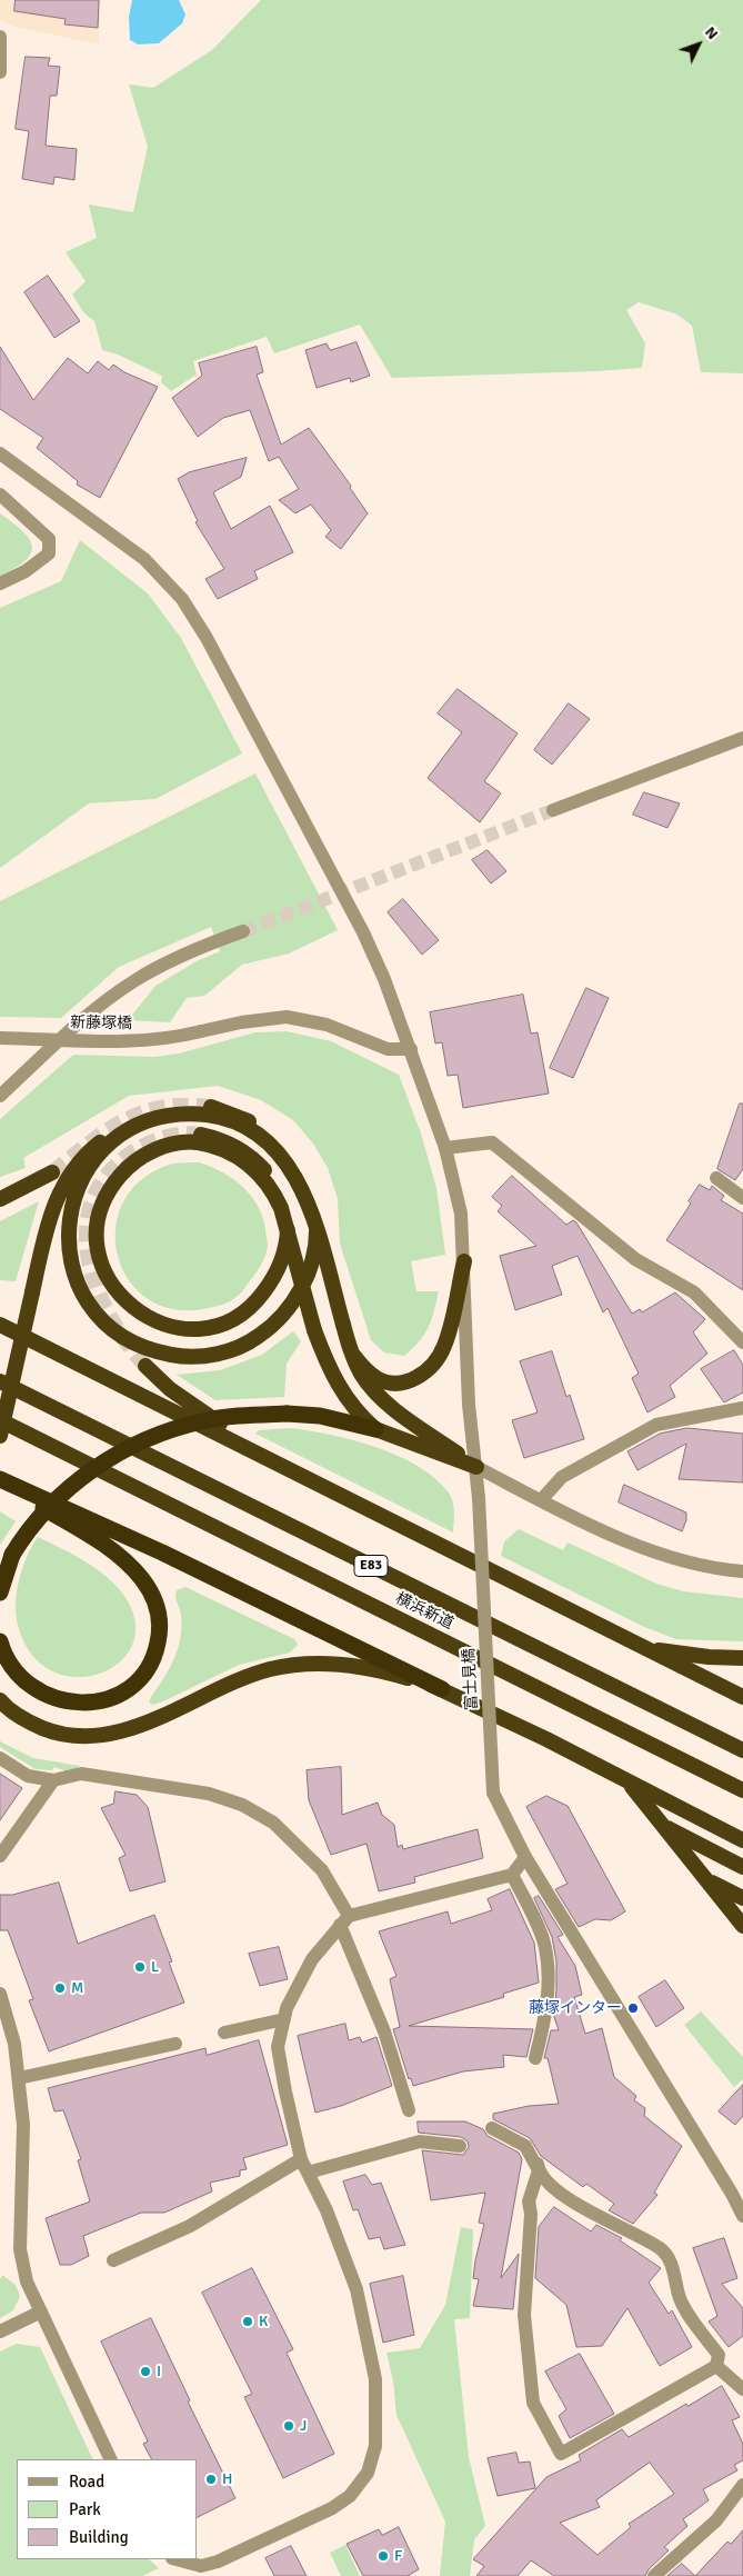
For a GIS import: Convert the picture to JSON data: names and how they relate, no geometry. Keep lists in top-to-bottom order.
{
  "streets": {
    "highway": ["E83", "横浜新道"],
    "street": ["新藤塚橋", "富士見橋"]
  },
  "crossings": [
    ["新藤塚橋", "富士見橋"]
  ],
  "places": [
    "L",
    "M",
    "藤塚インター",
    "K",
    "I",
    "J",
    "H",
    "F"
  ],
  "legend": ["Road", "Park", "Building"],
  "north": "top right"
}
